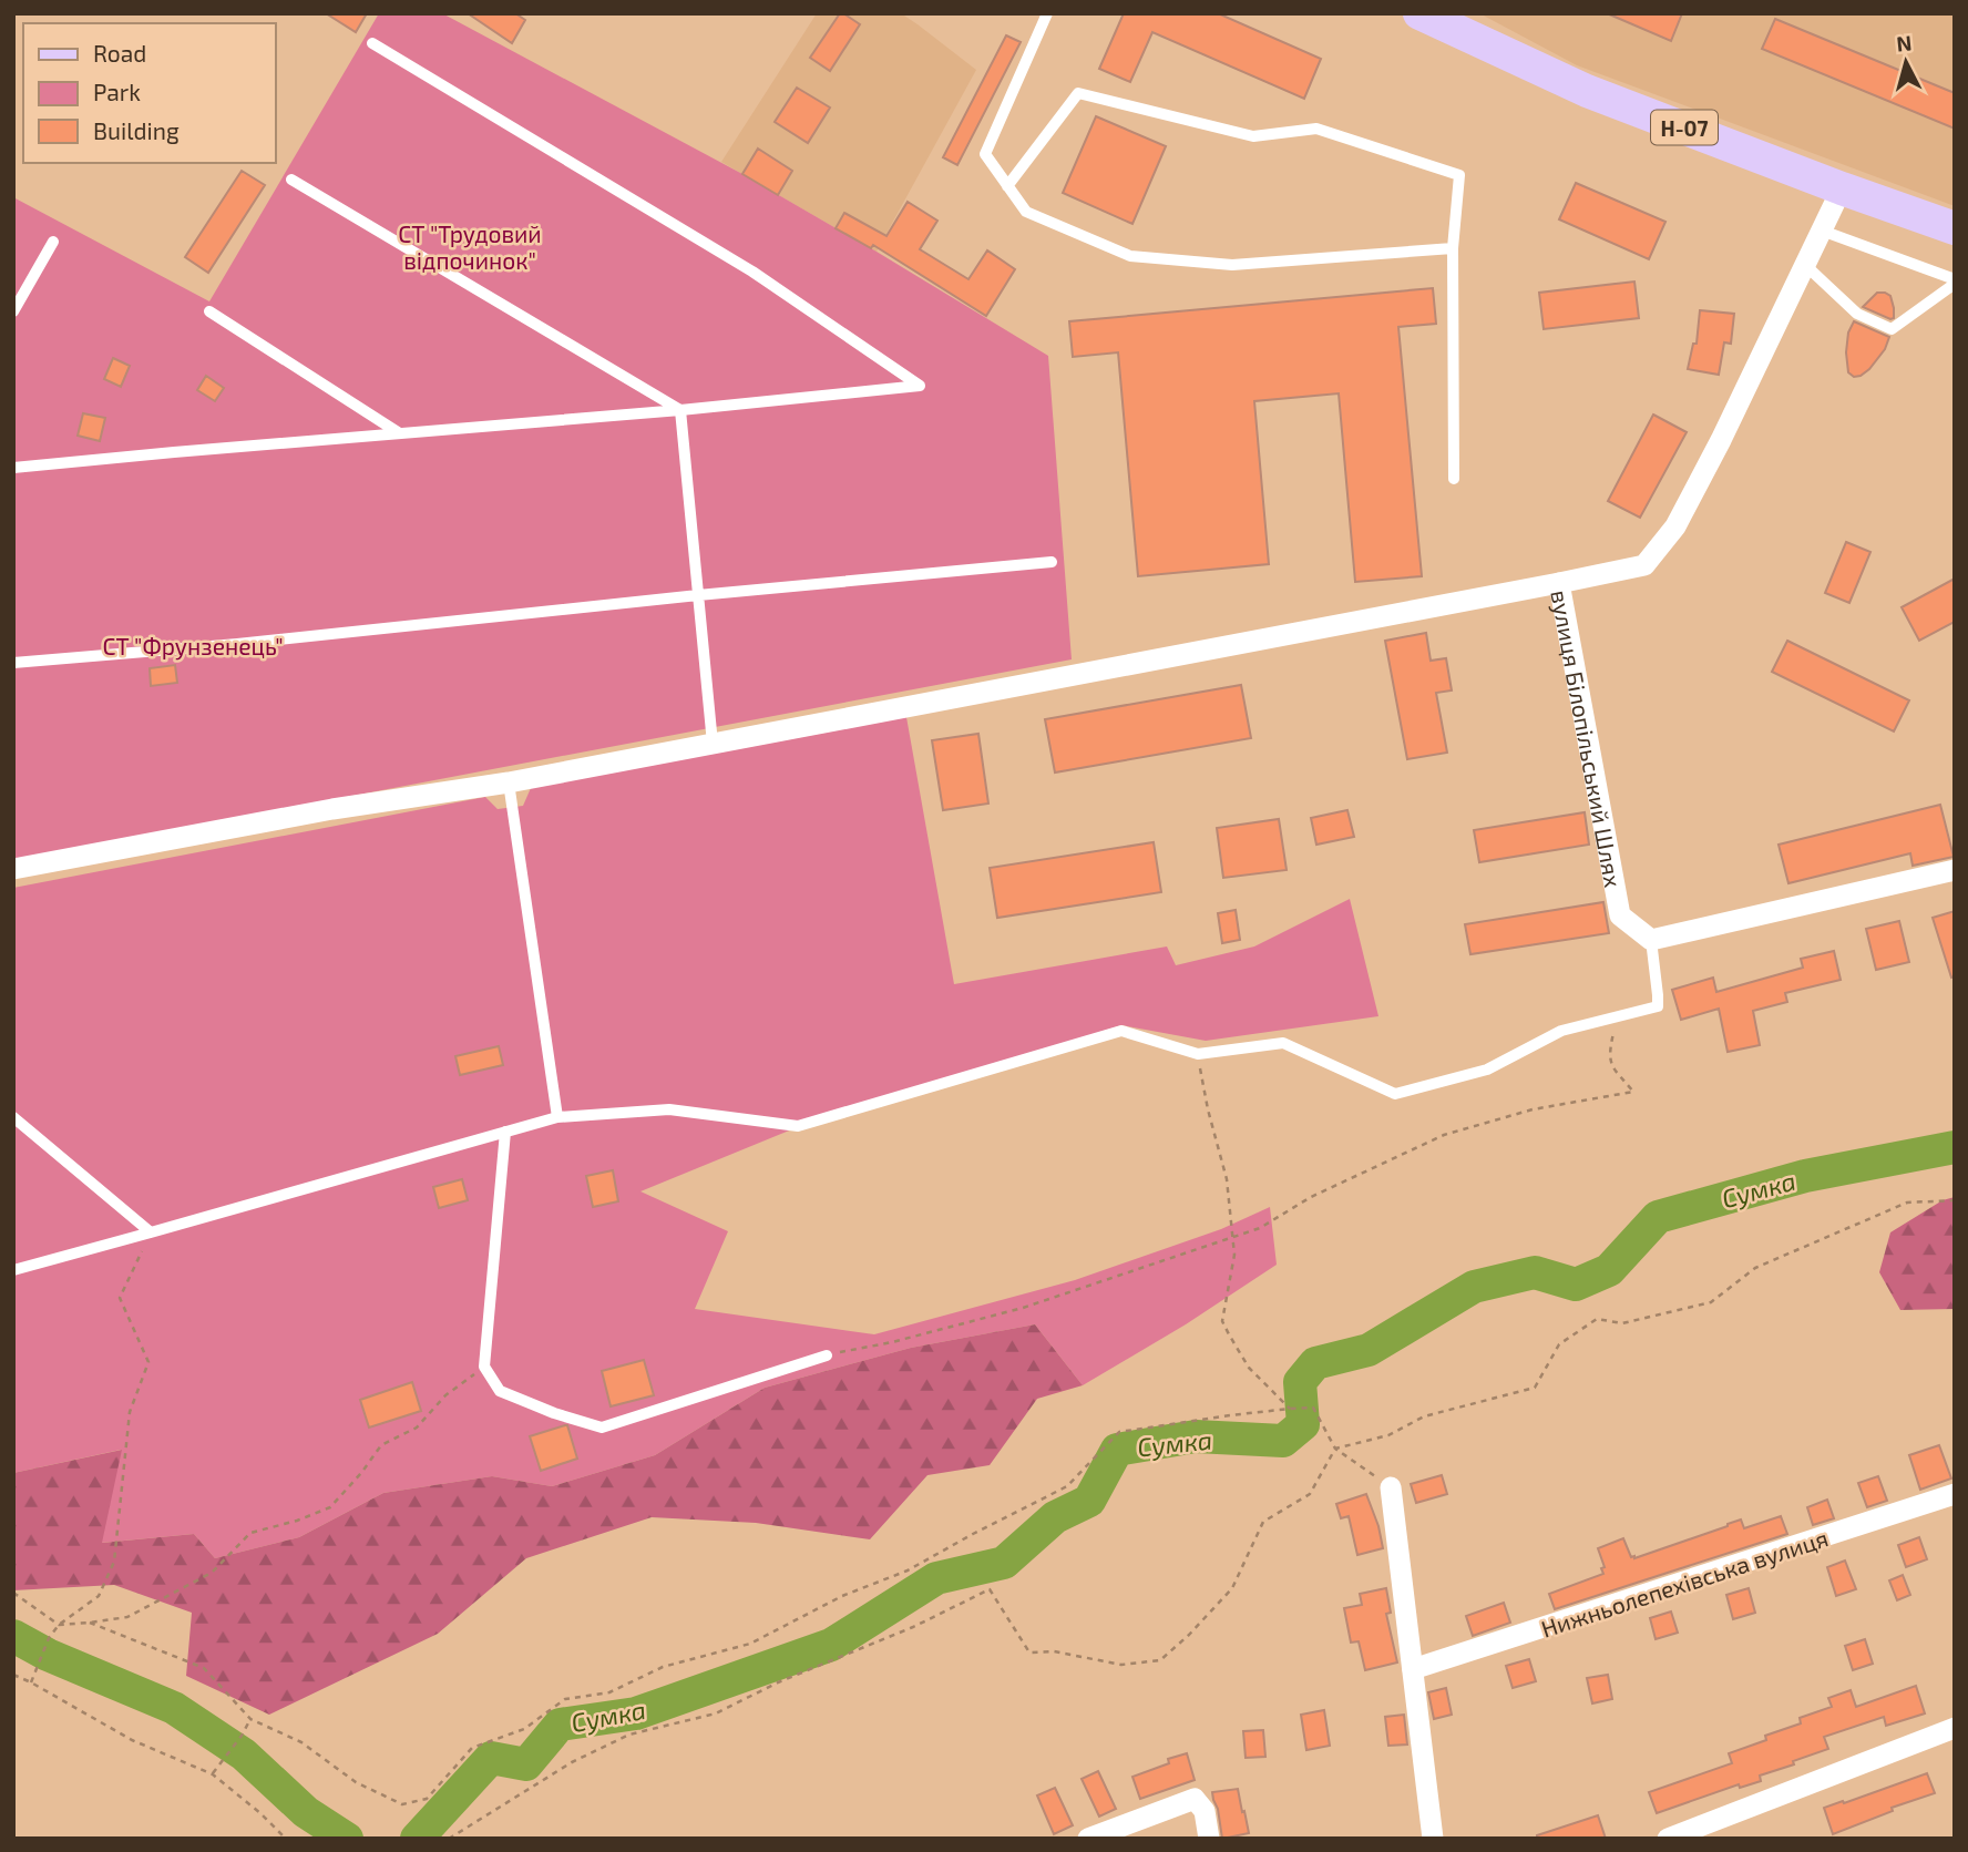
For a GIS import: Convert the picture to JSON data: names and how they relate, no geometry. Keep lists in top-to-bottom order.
{
  "streets": {
    "main road": ["Н-07"],
    "street": ["вулиця Білопільський Шлях", "Нижньолепехівська вулиця"]
  },
  "crossings": [
    ["Н-07", "вулиця Білопільський Шлях"]
  ],
  "water": ["Сумка"],
  "parks": ["СТ \"Трудовий відпочинок\"", "СТ \"Фрунзенець\""],
  "legend": ["Road", "Park", "Building"],
  "north": "top"
}
